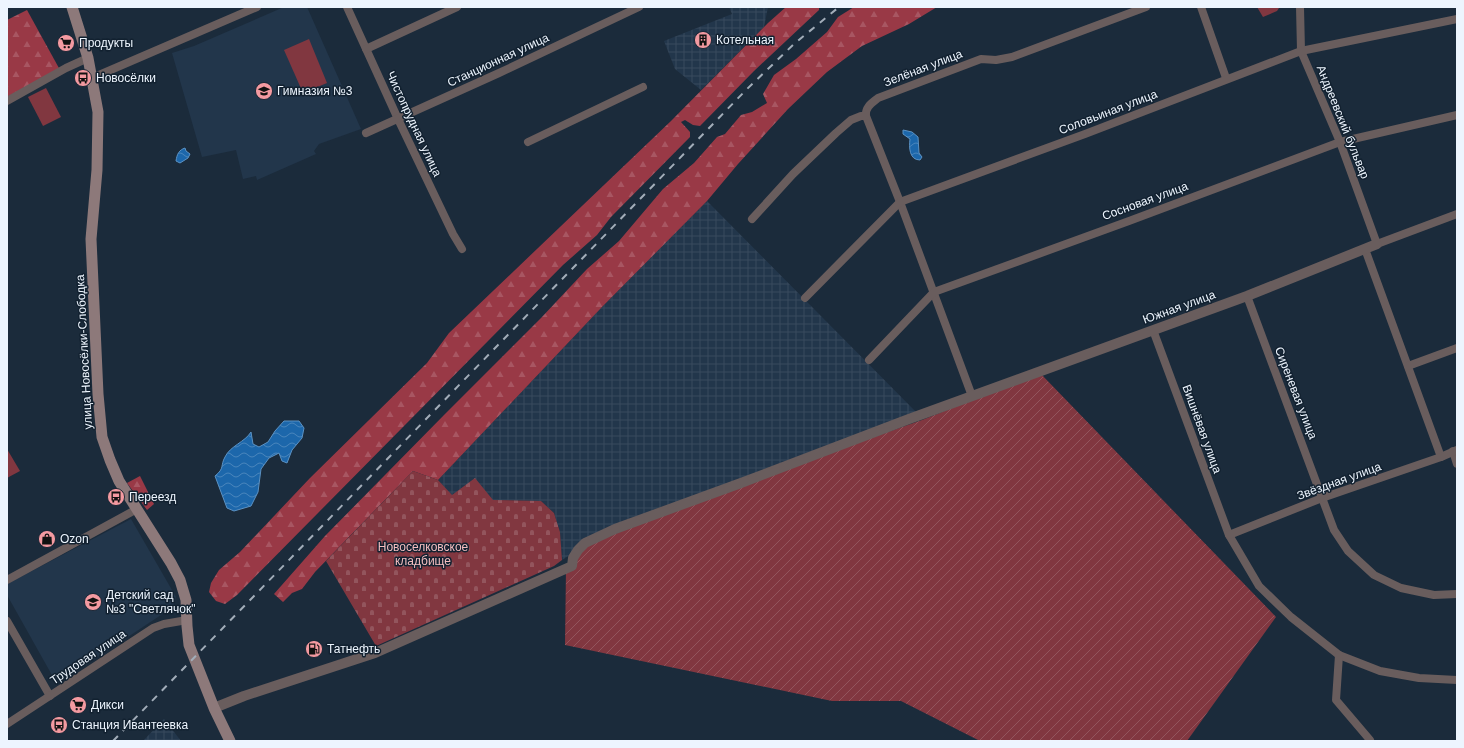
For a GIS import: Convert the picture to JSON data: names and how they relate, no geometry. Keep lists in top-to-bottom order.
{
  "streets": {
    "main road": ["улица Новосёлки-Слободка"],
    "street": [
      "Станционная улица",
      "Зелёная улица",
      "Соловьиная улица",
      "Андреевский бульвар",
      "Чистопрудная улица",
      "Сосновая улица",
      "Южная улица",
      "Сиреневая улица",
      "Вишнёвая улица",
      "Звёздная улица",
      "Трудовая улица"
    ]
  },
  "crossings": [
    ["Станционная улица", "Чистопрудная улица"],
    ["Соловьиная улица", "Андреевский бульвар"],
    ["Андреевский бульвар", "Сосновая улица"],
    ["Андреевский бульвар", "Южная улица"],
    ["Южная улица", "улица Новосёлки-Слободка"],
    ["Южная улица", "Сиреневая улица"],
    ["Южная улица", "Вишнёвая улица"],
    ["улица Новосёлки-Слободка", "Трудовая улица"],
    ["Сиреневая улица", "Звёздная улица"],
    ["Вишнёвая улица", "Звёздная улица"]
  ],
  "parks": ["Новоселковское кладбище"],
  "places": {
    "building": ["Котельная"],
    "supermarket": ["Продукты", "Дикси"],
    "bus stop": ["Новосёлки", "Переезд", "Станция Ивантеевка"],
    "school or university": ["Гимназия №3", "Детский сад №3 \"Светлячок\""],
    "shop": ["Ozon"],
    "fuel station": ["Татнефть"]
  }
}
